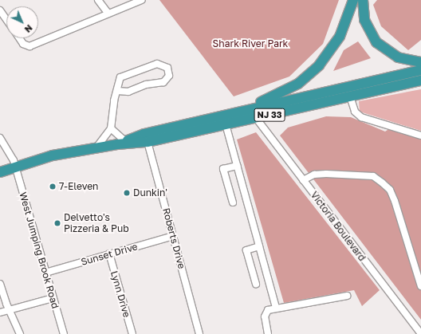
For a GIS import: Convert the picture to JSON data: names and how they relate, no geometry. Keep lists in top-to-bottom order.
{
  "streets": {
    "highway": ["NJ 33"],
    "street": [
      "Victoria Boulevard",
      "Roberts Drive",
      "West Jumping Brook Road",
      "Sunset Drive",
      "Lynn Drive"
    ]
  },
  "crossings": [
    ["NJ 33", "Victoria Boulevard"],
    ["NJ 33", "Roberts Drive"],
    ["NJ 33", "West Jumping Brook Road"],
    ["Roberts Drive", "Sunset Drive"],
    ["West Jumping Brook Road", "Sunset Drive"],
    ["Sunset Drive", "Lynn Drive"]
  ],
  "parks": ["Shark River Park"],
  "places": ["7-Eleven", "Dunkin'", "Delvetto's Pizzeria & Pub"],
  "north": "bottom right"
}
